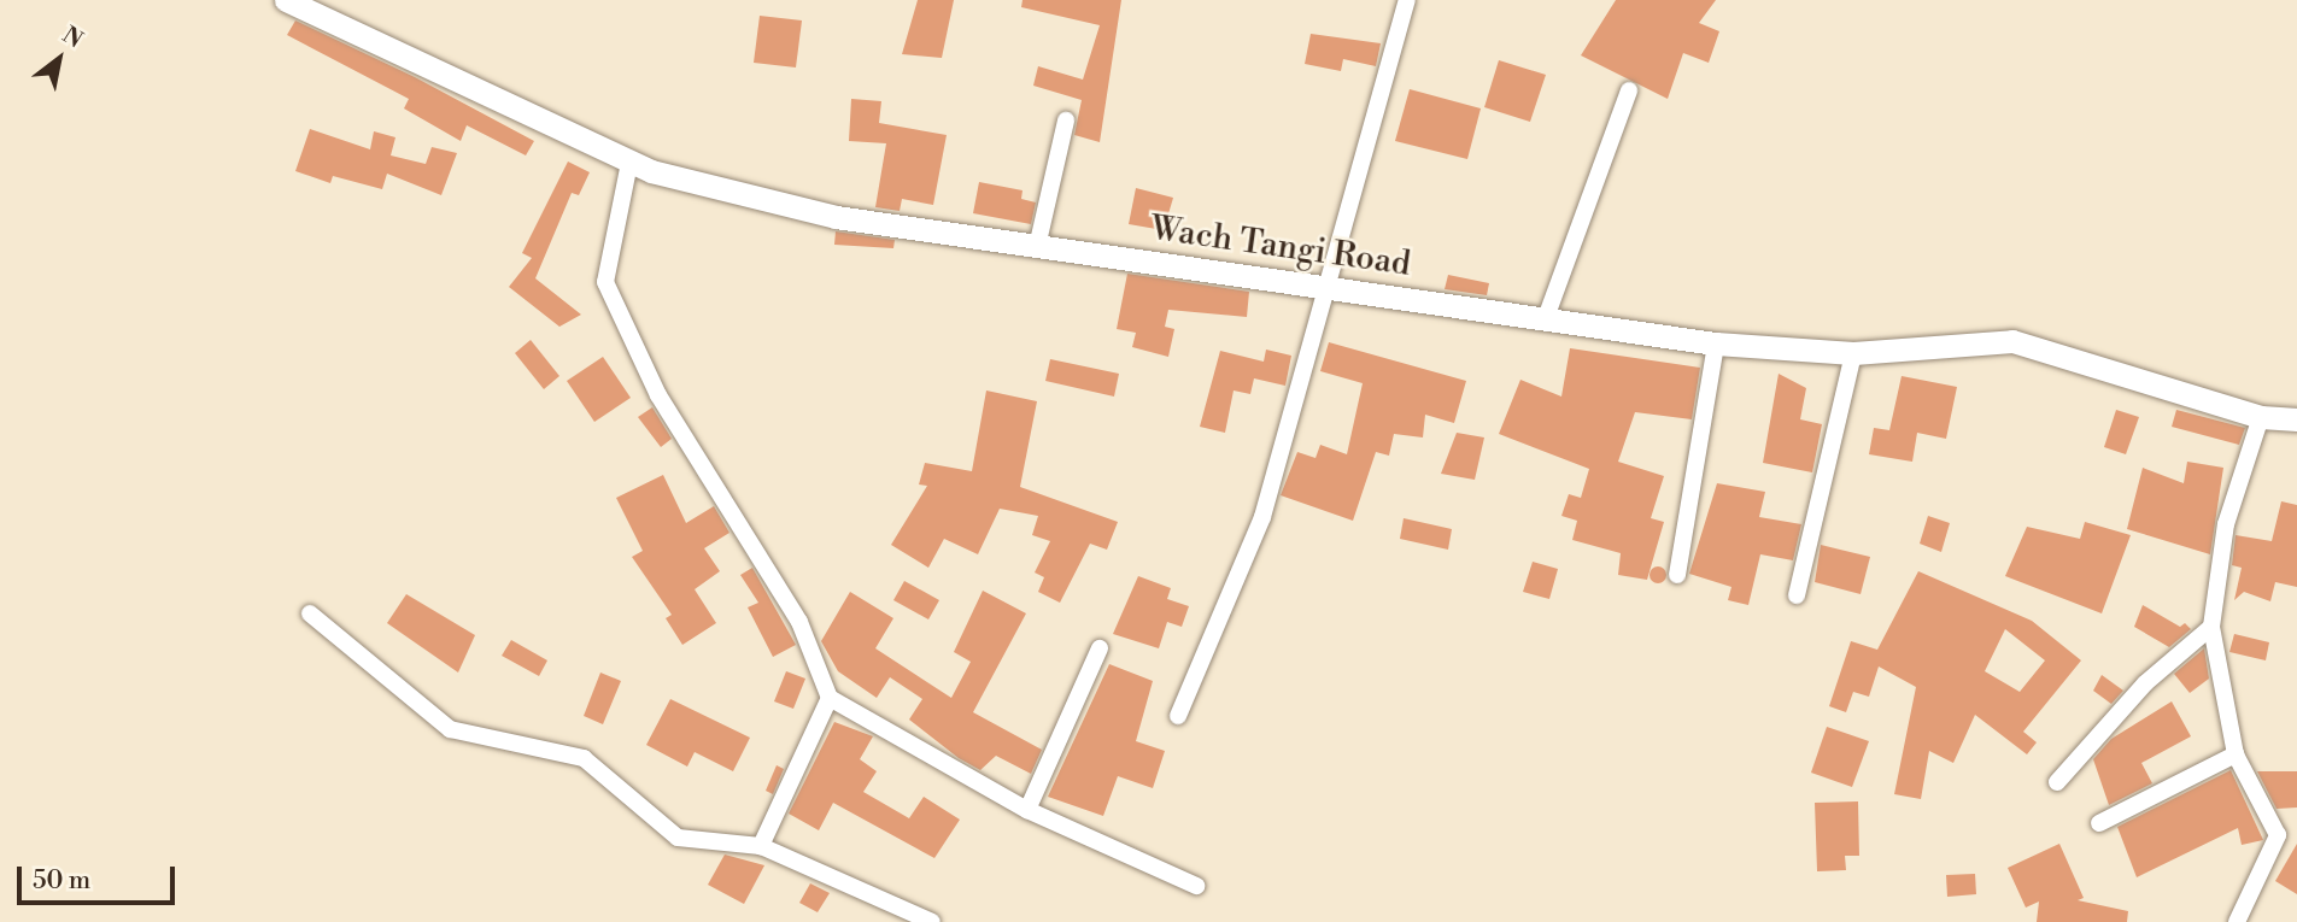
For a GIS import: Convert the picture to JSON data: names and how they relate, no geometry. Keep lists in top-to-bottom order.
{
  "streets": {
    "main road": ["Wach Tangi Road"]
  },
  "scale_bar": "50 m",
  "north": "top right"
}
